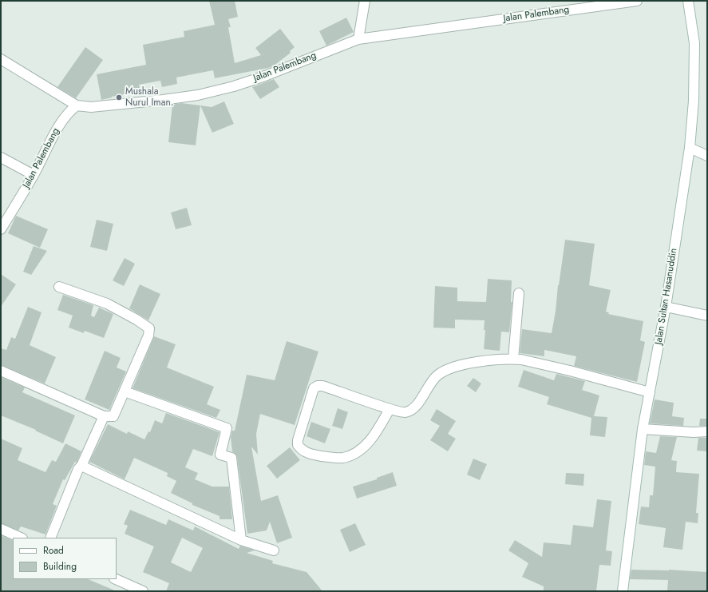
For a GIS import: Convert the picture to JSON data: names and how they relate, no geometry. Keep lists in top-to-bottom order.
{
  "streets": {
    "street": ["Jalan Palembang", "Jalan Sultan Hasanuddin"]
  },
  "places": ["Mushala Nurul Iman."],
  "legend": ["Road", "Building"]
}
